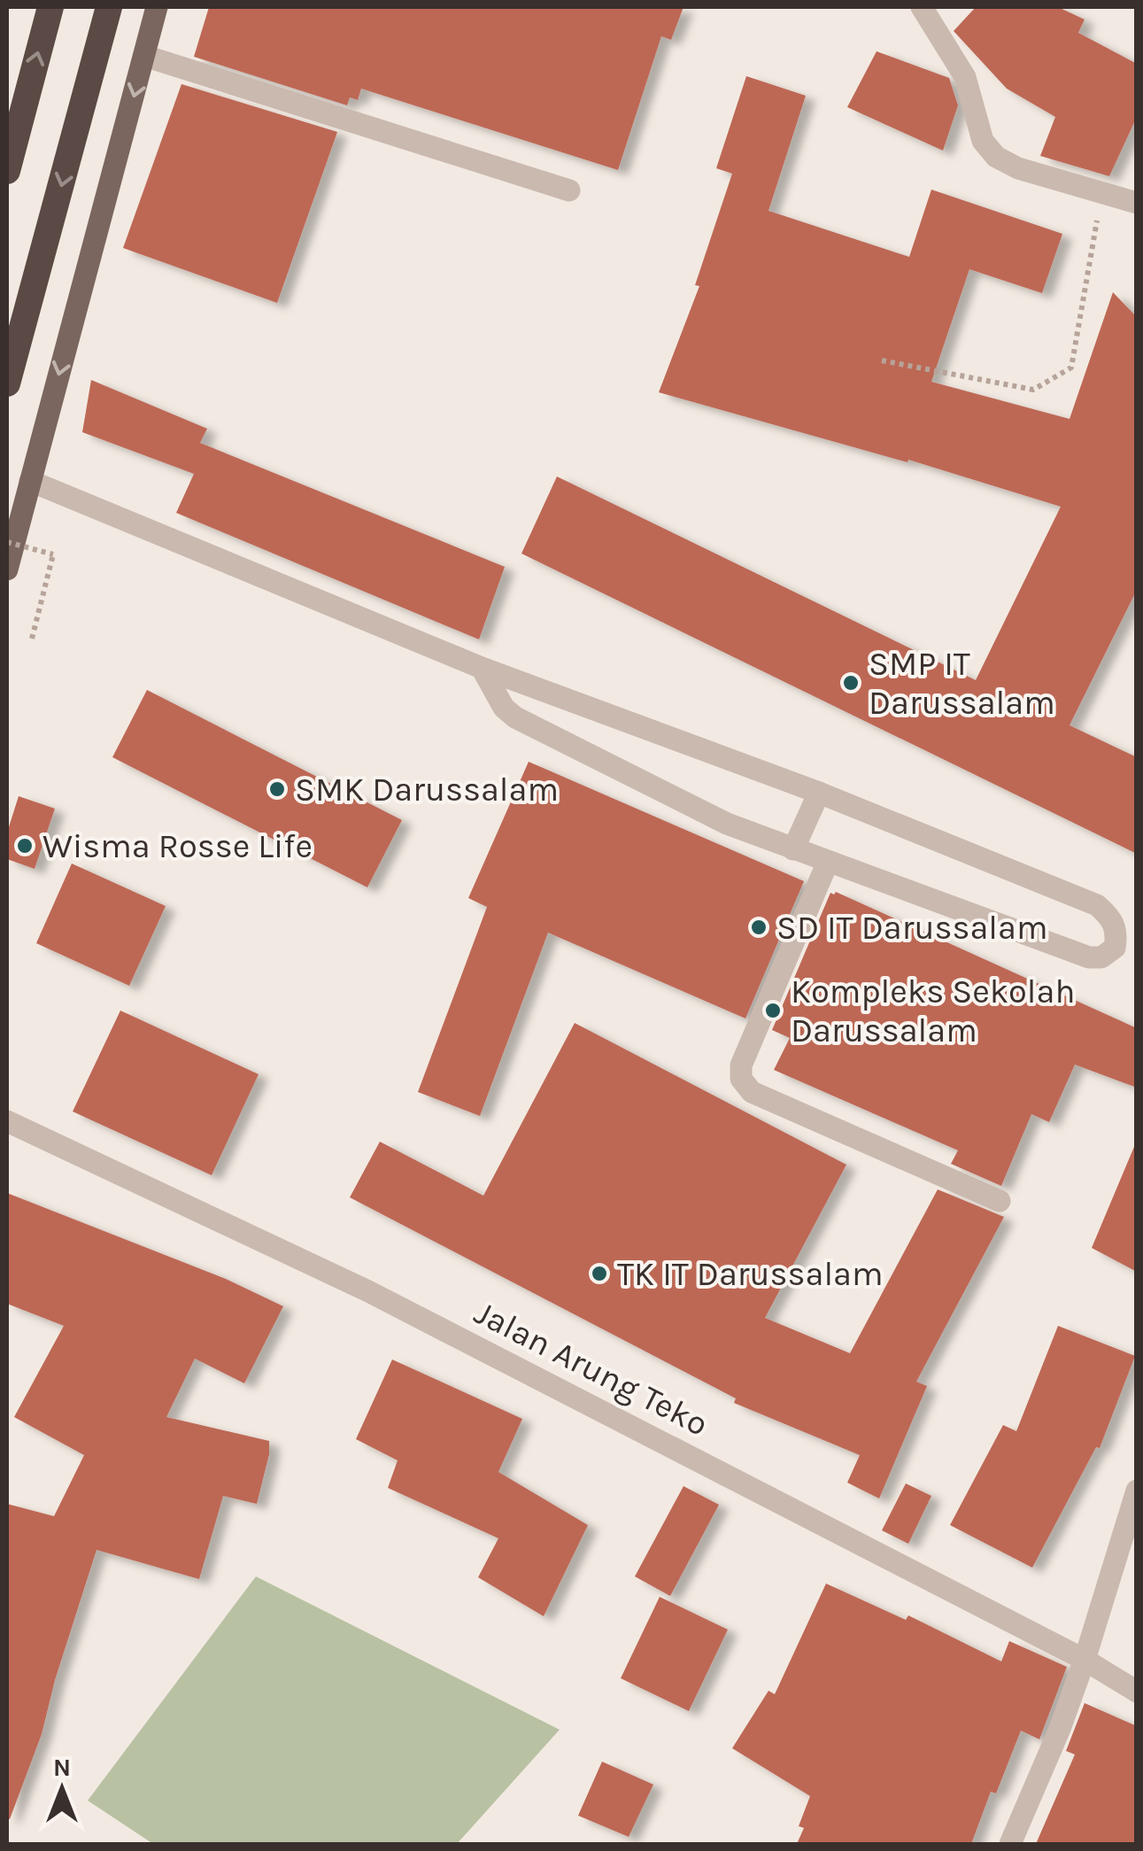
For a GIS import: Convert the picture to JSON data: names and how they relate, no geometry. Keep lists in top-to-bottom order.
{
  "streets": {
    "street": ["Jalan Arung Teko"]
  },
  "places": [
    "SMP IT Darussalam",
    "SMK Darussalam",
    "Wisma Rosse Life",
    "SD IT Darussalam",
    "Kompleks Sekolah Darussalam",
    "TK IT Darussalam"
  ],
  "north": "top"
}
